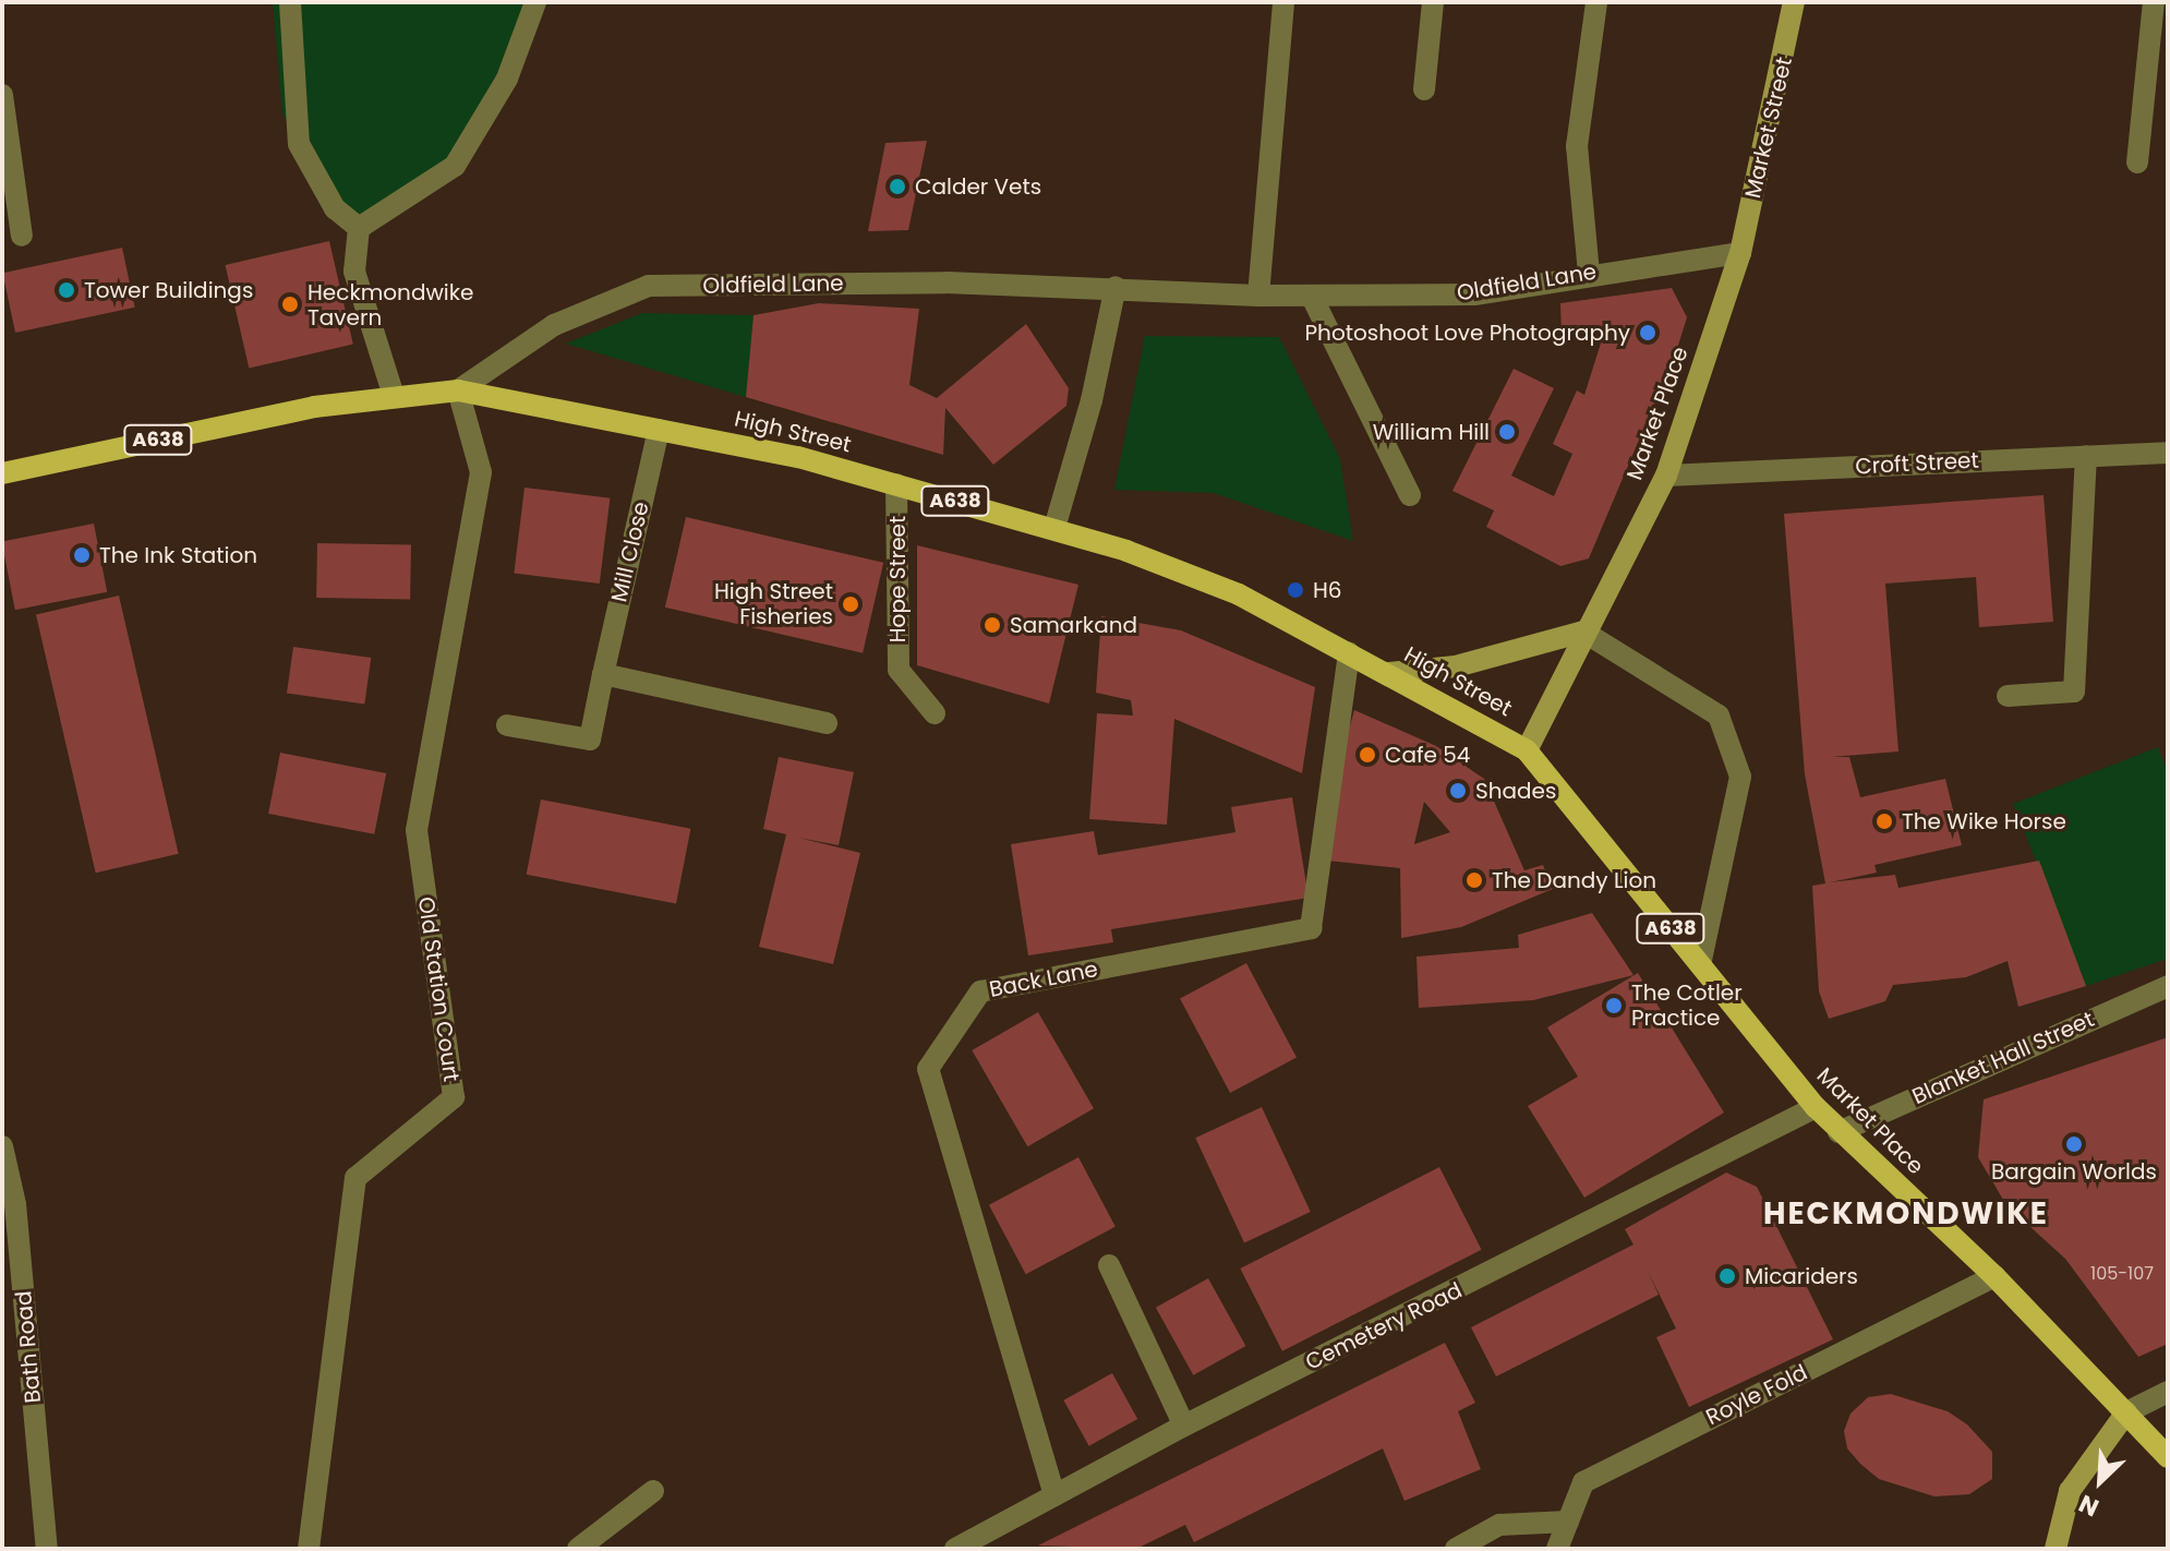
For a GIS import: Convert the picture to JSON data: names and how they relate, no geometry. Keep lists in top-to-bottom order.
{
  "streets": {
    "main road": [
      "Market Street",
      "Market Place",
      "High Street",
      "A638"
    ],
    "street": [
      "Oldfield Lane",
      "Croft Street",
      "Mill Close",
      "Hope Street",
      "Back Lane",
      "Old Station Court",
      "Blanket Hall Street",
      "Cemetery Road",
      "Bath Road",
      "Royle Fold"
    ]
  },
  "crossings": [
    ["Market Street", "Oldfield Lane"],
    ["Market Street", "Market Place"],
    ["Oldfield Lane", "Market Place"],
    ["Oldfield Lane", "High Street"],
    ["Oldfield Lane", "Old Station Court"],
    ["Market Place", "High Street"],
    ["Market Place", "A638"],
    ["Market Place", "Croft Street"],
    ["Market Place", "Blanket Hall Street"],
    ["Market Place", "Cemetery Road"],
    ["Market Place", "Royle Fold"],
    ["High Street", "Mill Close"],
    ["High Street", "Hope Street"],
    ["High Street", "Back Lane"],
    ["High Street", "Old Station Court"],
    ["Back Lane", "Cemetery Road"]
  ],
  "districts": ["HECKMONDWIKE"],
  "places": [
    "Calder Vets",
    "Tower Buildings",
    "Heckmondwike Tavern",
    "Photoshoot Love Photography",
    "William Hill",
    "The Ink Station",
    "H6",
    "High Street Fisheries",
    "Samarkand",
    "Cafe 54",
    "Shades",
    "The Wike Horse",
    "The Dandy Lion",
    "The Cotler Practice",
    "Bargain Worlds",
    "Micariders"
  ],
  "house_numbers": ["105-107"],
  "north": "bottom left"
}
